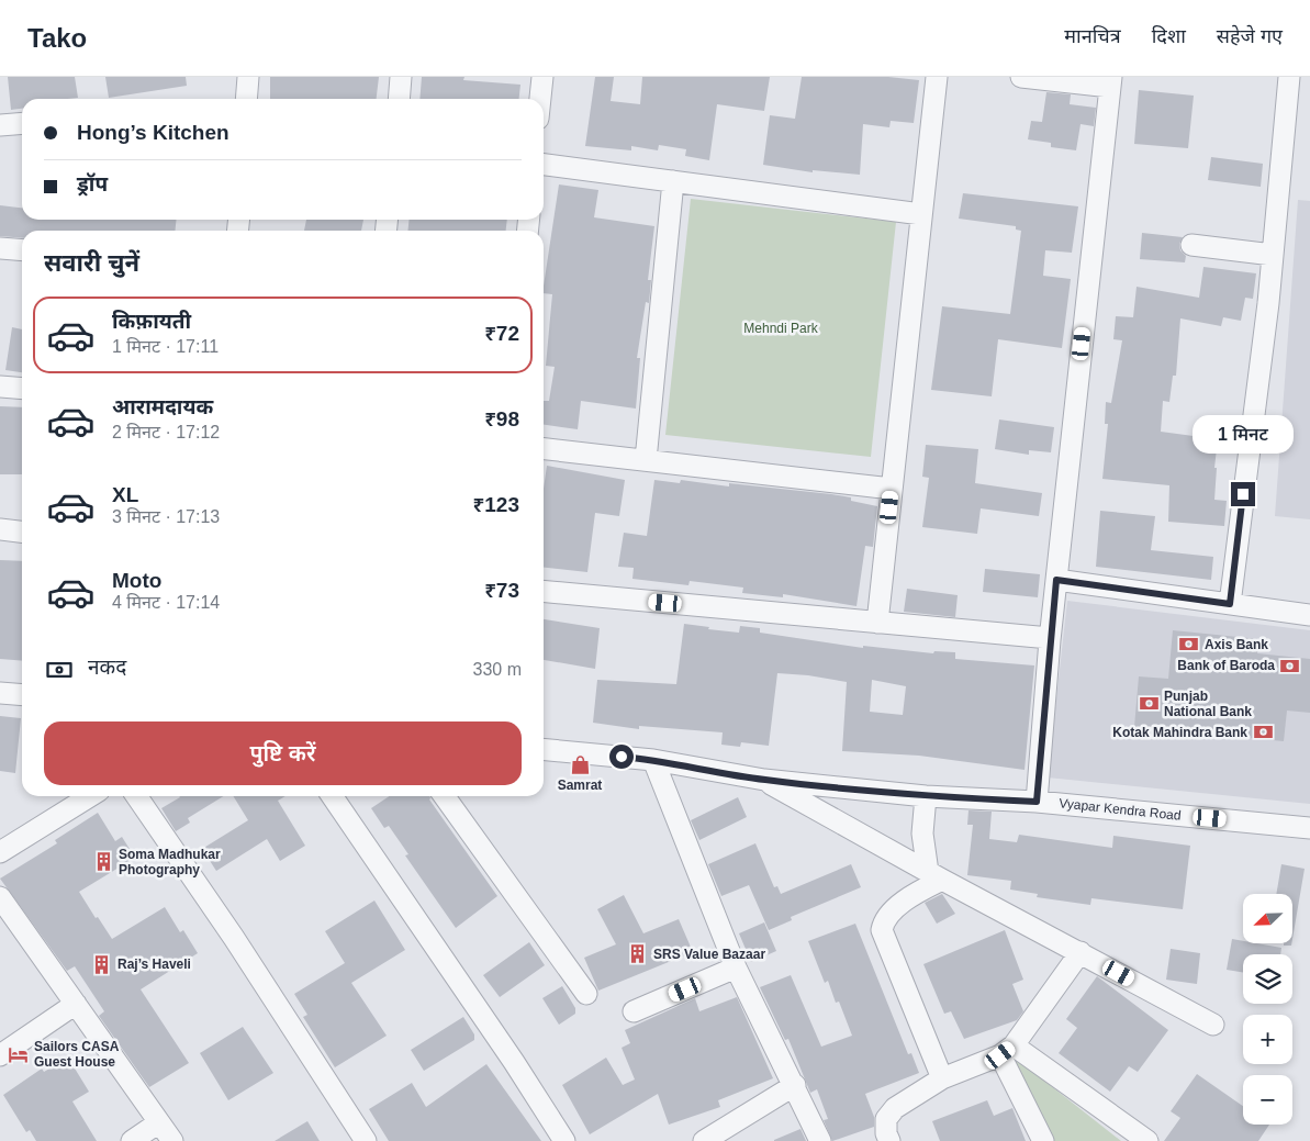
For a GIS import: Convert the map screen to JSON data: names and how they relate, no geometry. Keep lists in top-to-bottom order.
{
  "streets": {
    "street": ["Vyapar Kendra Road"]
  },
  "parks": ["Mehndi Park"],
  "places": {
    "bank": [
      "Axis Bank",
      "Bank of Baroda",
      "Punjab National Bank",
      "Kotak Mahindra Bank"
    ],
    "shop": ["Samrat"],
    "building": ["Soma Madhukar Photography", "SRS Value Bazaar", "Raj’s Haveli"],
    "hotel": ["Sailors CASA Guest House"]
  },
  "north": "bottom left",
  "page": {
    "header": "Tako",
    "nav": ["मानचित्र", "दिशा", "सहेजे गए"],
    "banner": ["Hong’s Kitchen", "ड्रॉप"],
    "heading": "सवारी चुनें",
    "list": [
      {
        "name": "किफ़ायती",
        "note": "1 मिनट · 17:11",
        "value": "₹72"
      },
      {
        "name": "आरामदायक",
        "note": "2 मिनट · 17:12",
        "value": "₹98"
      },
      {
        "name": "XL",
        "note": "3 मिनट · 17:13",
        "value": "₹123"
      },
      {
        "name": "Moto",
        "note": "4 मिनट · 17:14",
        "value": "₹73"
      }
    ],
    "bubble": "1 मिनट",
    "pay": ["नकद", "330 m"],
    "buttons": "पुष्टि करें",
    "map_buttons": ["+", "−"]
  }
}
